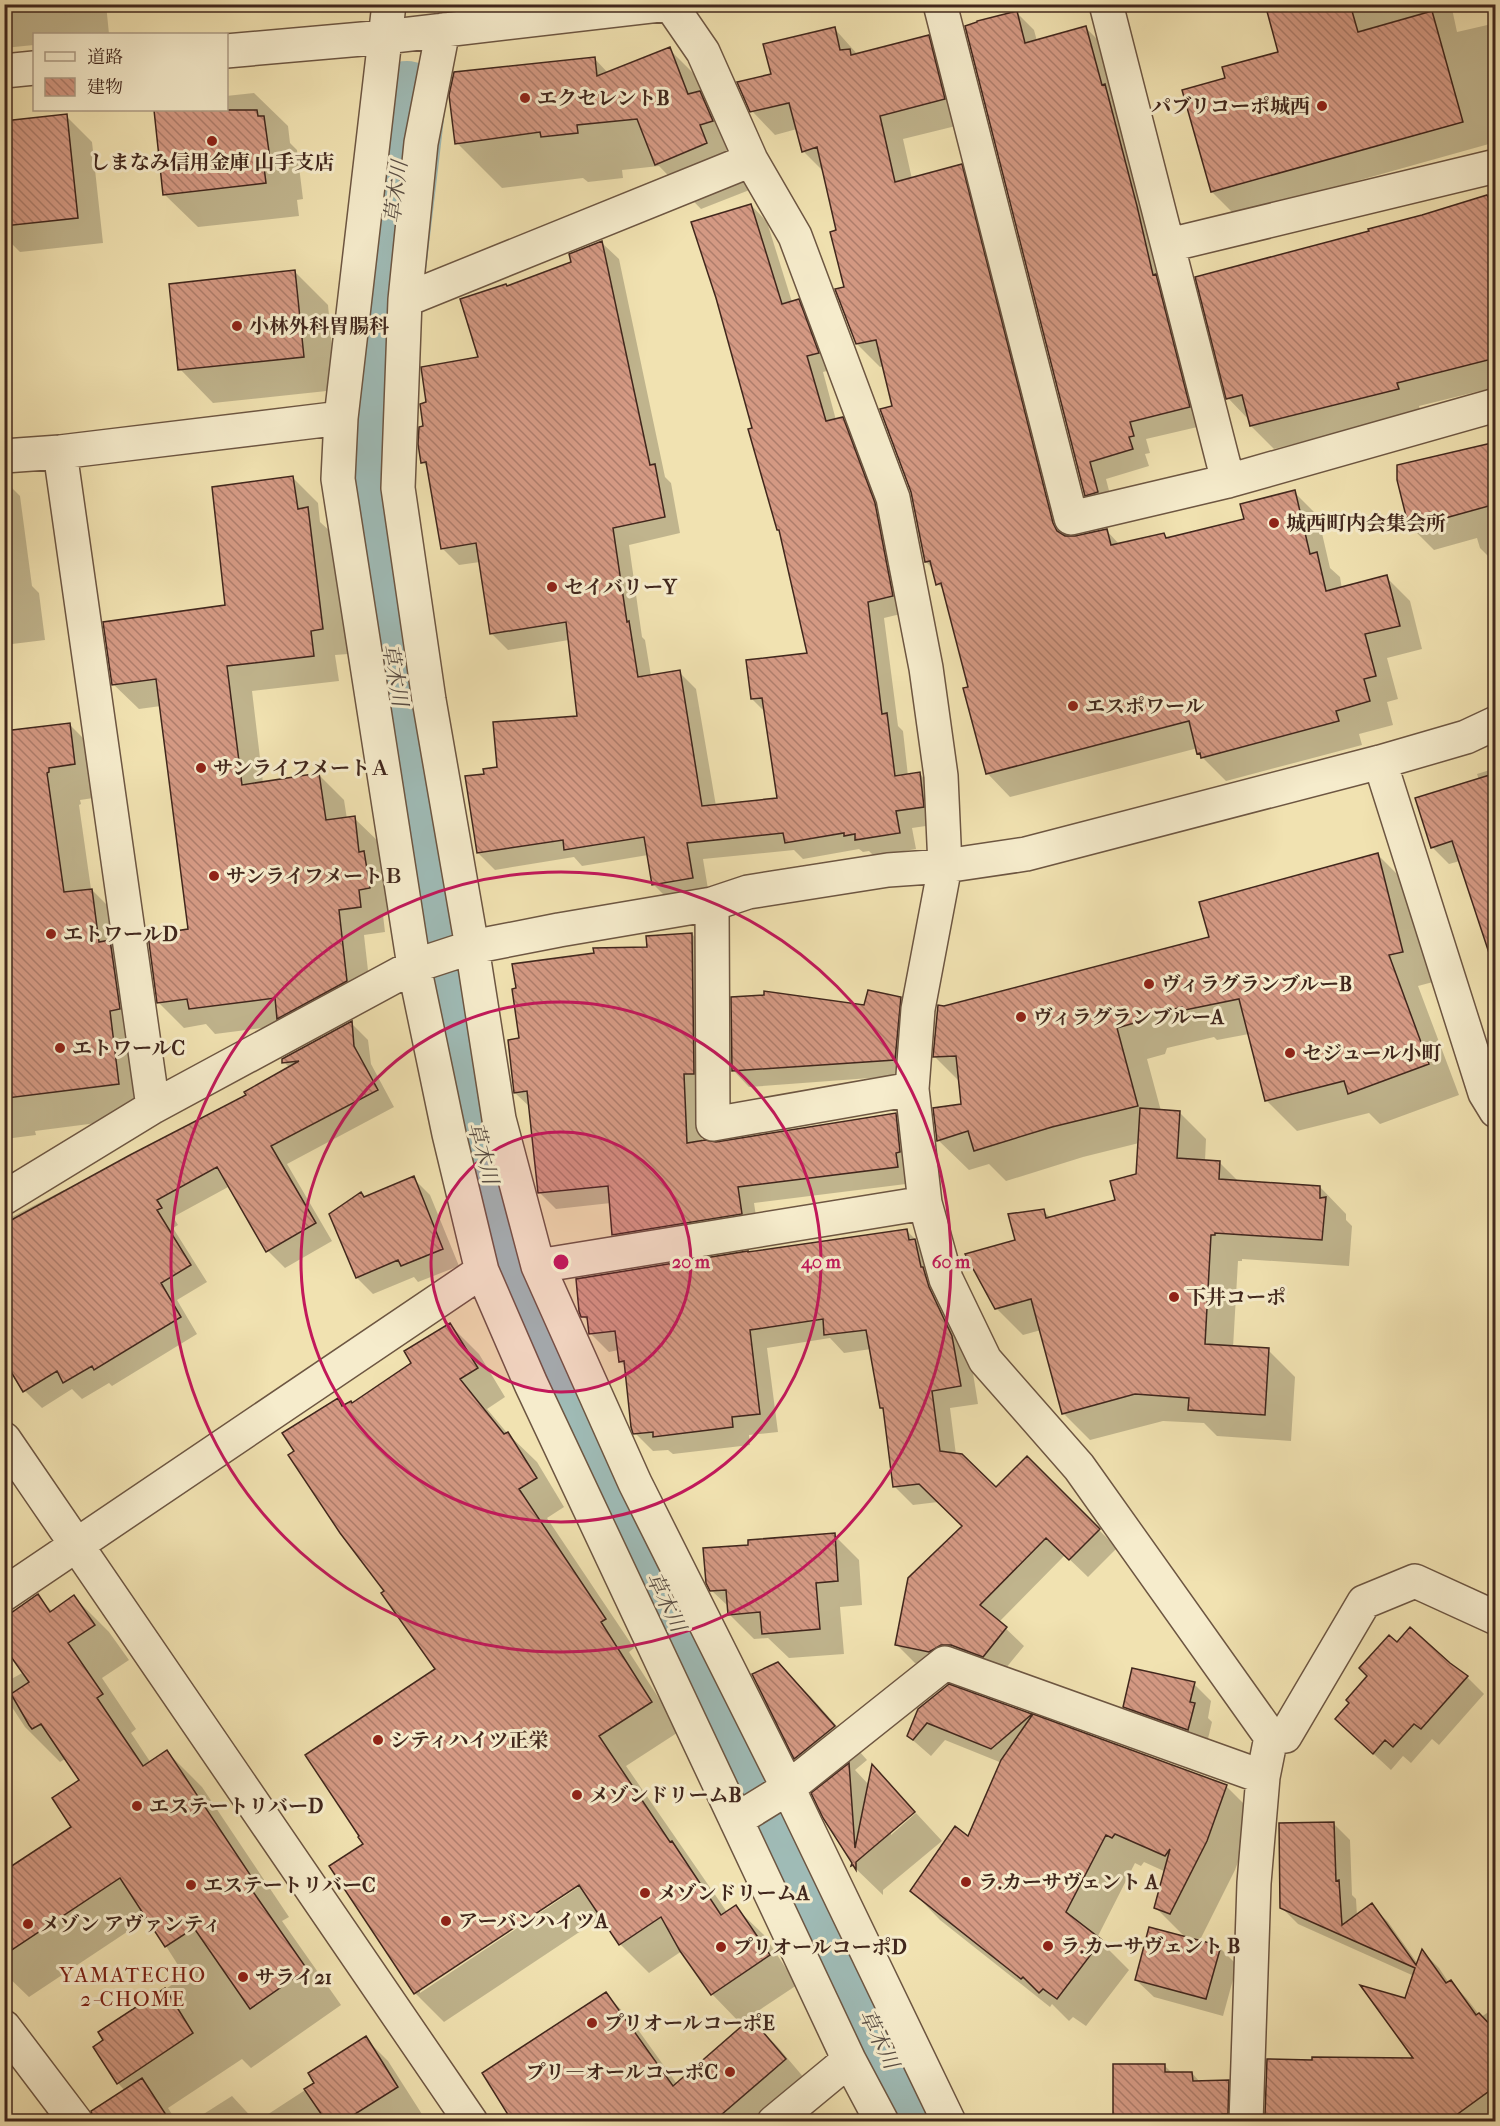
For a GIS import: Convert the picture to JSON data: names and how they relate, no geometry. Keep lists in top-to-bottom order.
{
  "districts": ["YAMATECHO 2-CHOME"],
  "water": ["草木川"],
  "places": [
    "エクセレントB",
    "パブリコーポ城西",
    "しまなみ信用金庫 山手支店",
    "小林外科胃腸科",
    "城西町内会集会所",
    "セイバリーY",
    "エスポワール",
    "サンライフメートＡ",
    "サンライフメートＢ",
    "エトワールD",
    "ヴィラグランブルーB",
    "ヴィラグランブルーA",
    "エトワールC",
    "セジュール小町",
    "下井コーポ",
    "シティハイツ正栄",
    "メゾンドリームB",
    "エステートリバーD",
    "ラ.カーサヴェント A",
    "エステートリバーC",
    "メゾンドリームA",
    "アーバンハイツA",
    "メゾン アヴァンティ",
    "ラ.カーサヴェント B",
    "プリオールコーポD",
    "サライ21",
    "プリオールコーポE",
    "プリ―オールコーポC"
  ],
  "legend": ["道路", "建物"],
  "rings": ["20 m", "40 m", "60 m"]
}
